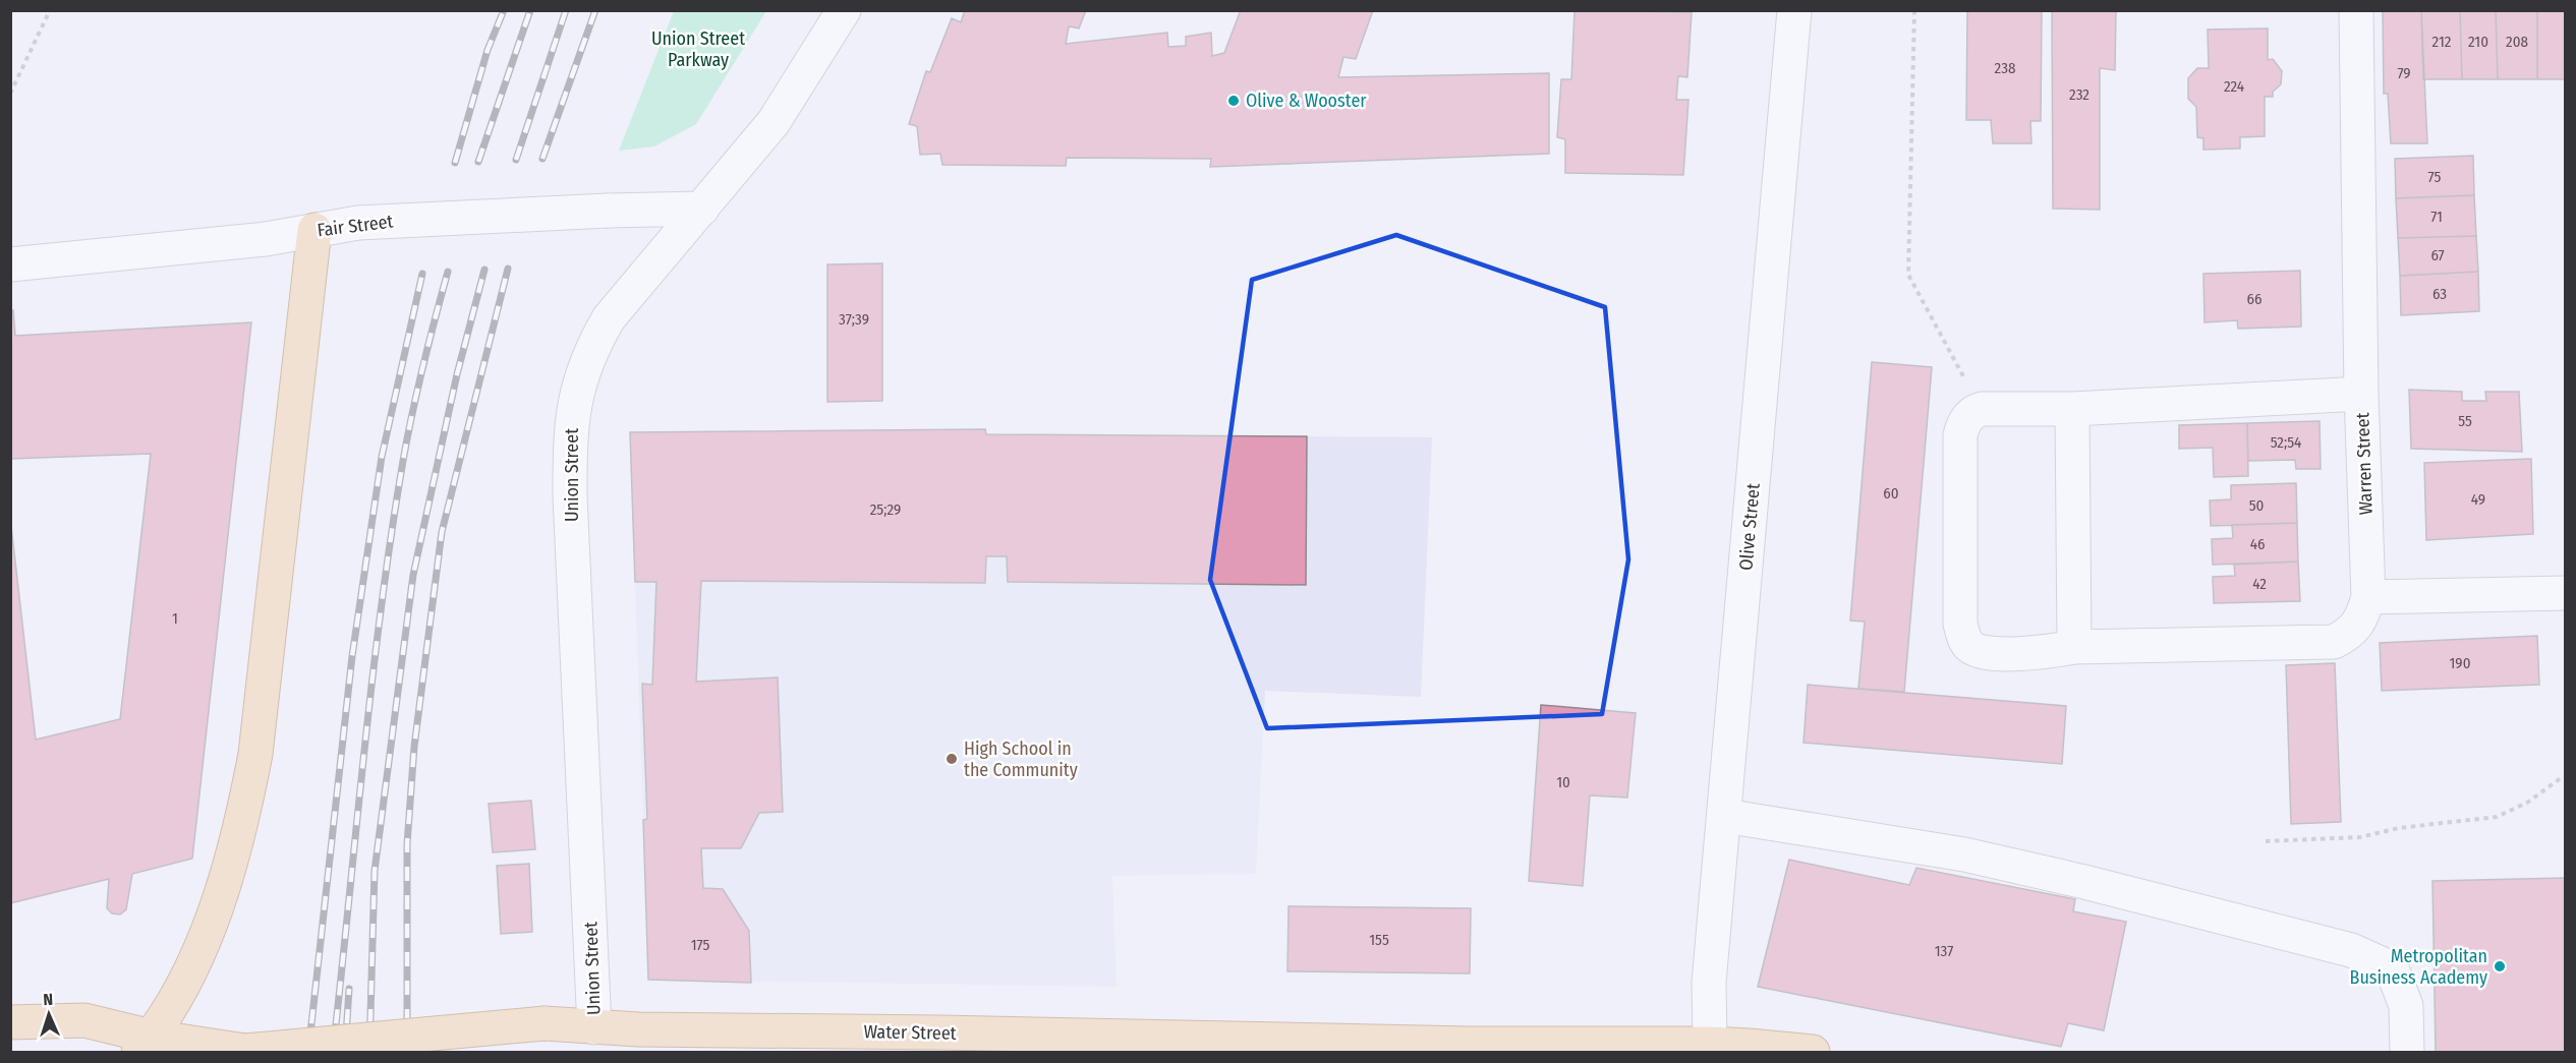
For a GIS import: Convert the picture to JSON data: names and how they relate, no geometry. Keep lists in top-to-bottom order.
{
  "streets": {
    "main road": ["Water Street"],
    "street": [
      "Fair Street",
      "Warren Street",
      "Union Street",
      "Olive Street"
    ]
  },
  "crossings": [
    ["Fair Street", "Union Street"],
    ["Union Street", "Water Street"],
    ["Olive Street", "Water Street"]
  ],
  "parks": ["Union Street Parkway"],
  "places": ["Olive & Wooster", "High School in the Community", "Metropolitan Business Academy"],
  "house_numbers": [
    "212",
    "210",
    "208",
    "238",
    "79",
    "224",
    "232",
    "75",
    "71",
    "67",
    "63",
    "66",
    "37;39",
    "55",
    "52;54",
    "60",
    "49",
    "50",
    "25;29",
    "46",
    "42",
    "1",
    "190",
    "10",
    "155",
    "175",
    "137"
  ],
  "north": "top"
}
